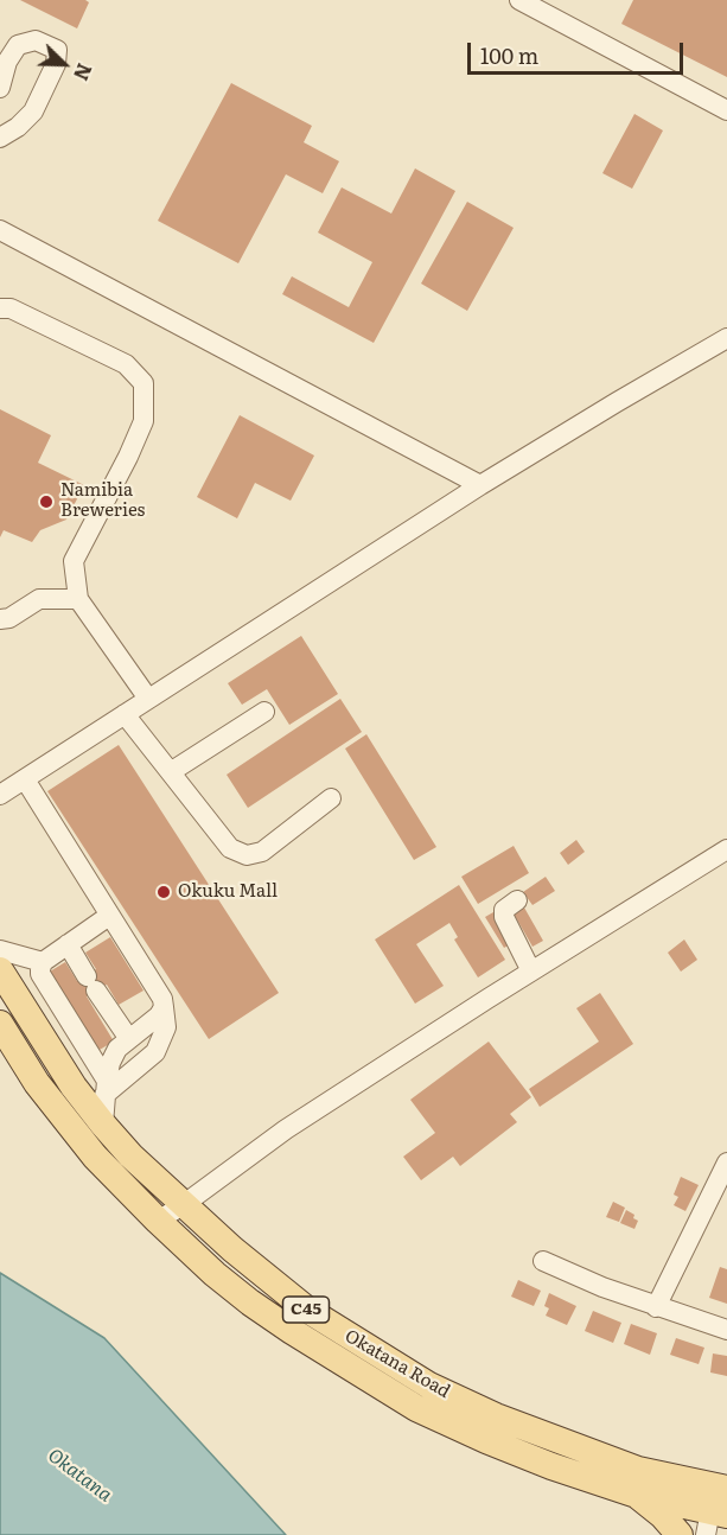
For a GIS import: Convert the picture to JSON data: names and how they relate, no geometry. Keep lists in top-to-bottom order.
{
  "streets": {
    "main road": ["C45", "Okatana Road"]
  },
  "water": ["Okatana"],
  "places": ["Namibia Breweries", "Okuku Mall"],
  "scale_bar": "100 m",
  "north": "bottom right"
}
